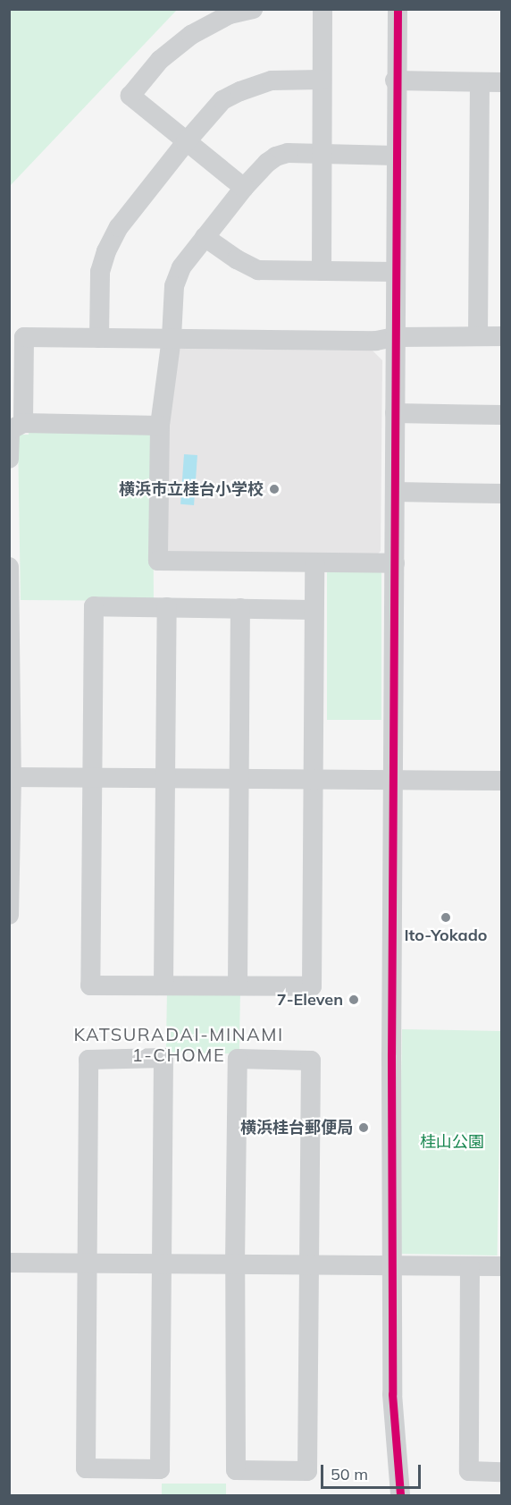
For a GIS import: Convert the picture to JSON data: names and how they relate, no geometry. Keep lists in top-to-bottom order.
{
  "districts": ["KATSURADAI-MINAMI 1-CHOME"],
  "parks": ["桂山公園"],
  "places": [
    "横浜市立桂台小学校",
    "Ito-Yokado",
    "7-Eleven",
    "横浜桂台郵便局"
  ],
  "scale_bar": "50 m"
}
